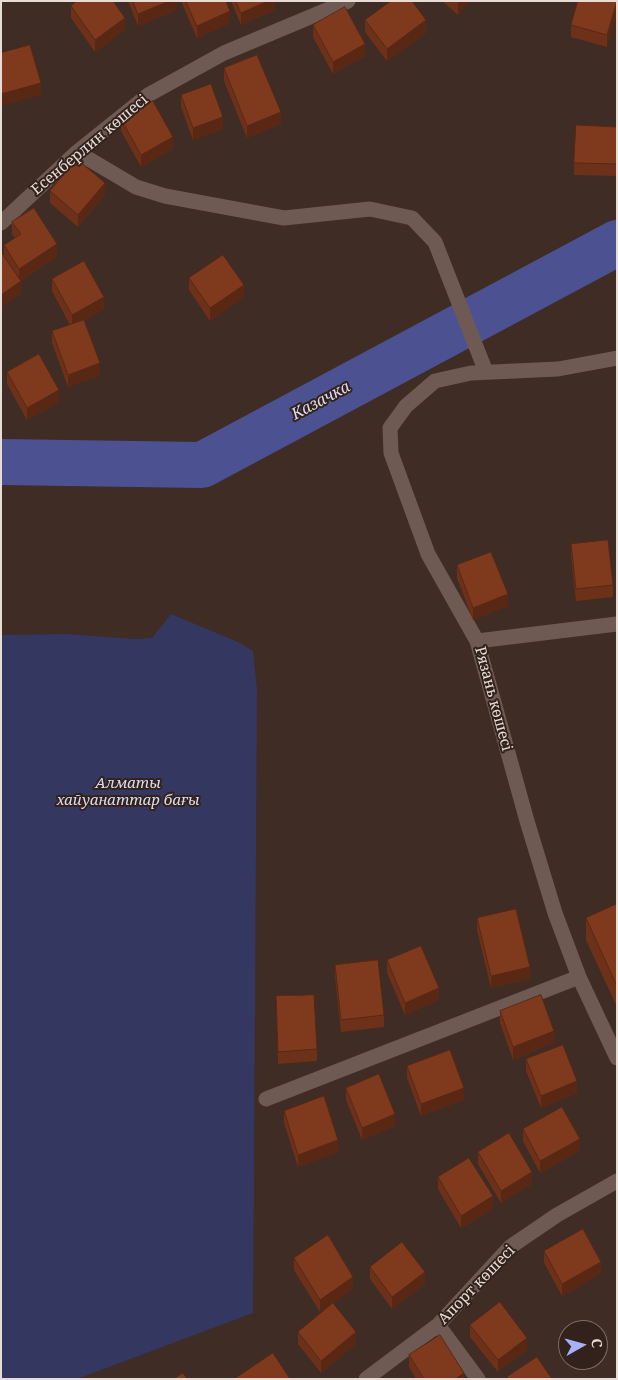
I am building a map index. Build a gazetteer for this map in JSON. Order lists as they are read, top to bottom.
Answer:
{
  "streets": {
    "street": ["Есенберлин көшесі", "Рязань көшесі", "Апорт көшесі"]
  },
  "water": ["Казачка"],
  "parks": ["Алматы хайуанаттар бағы"],
  "north": "right"
}
